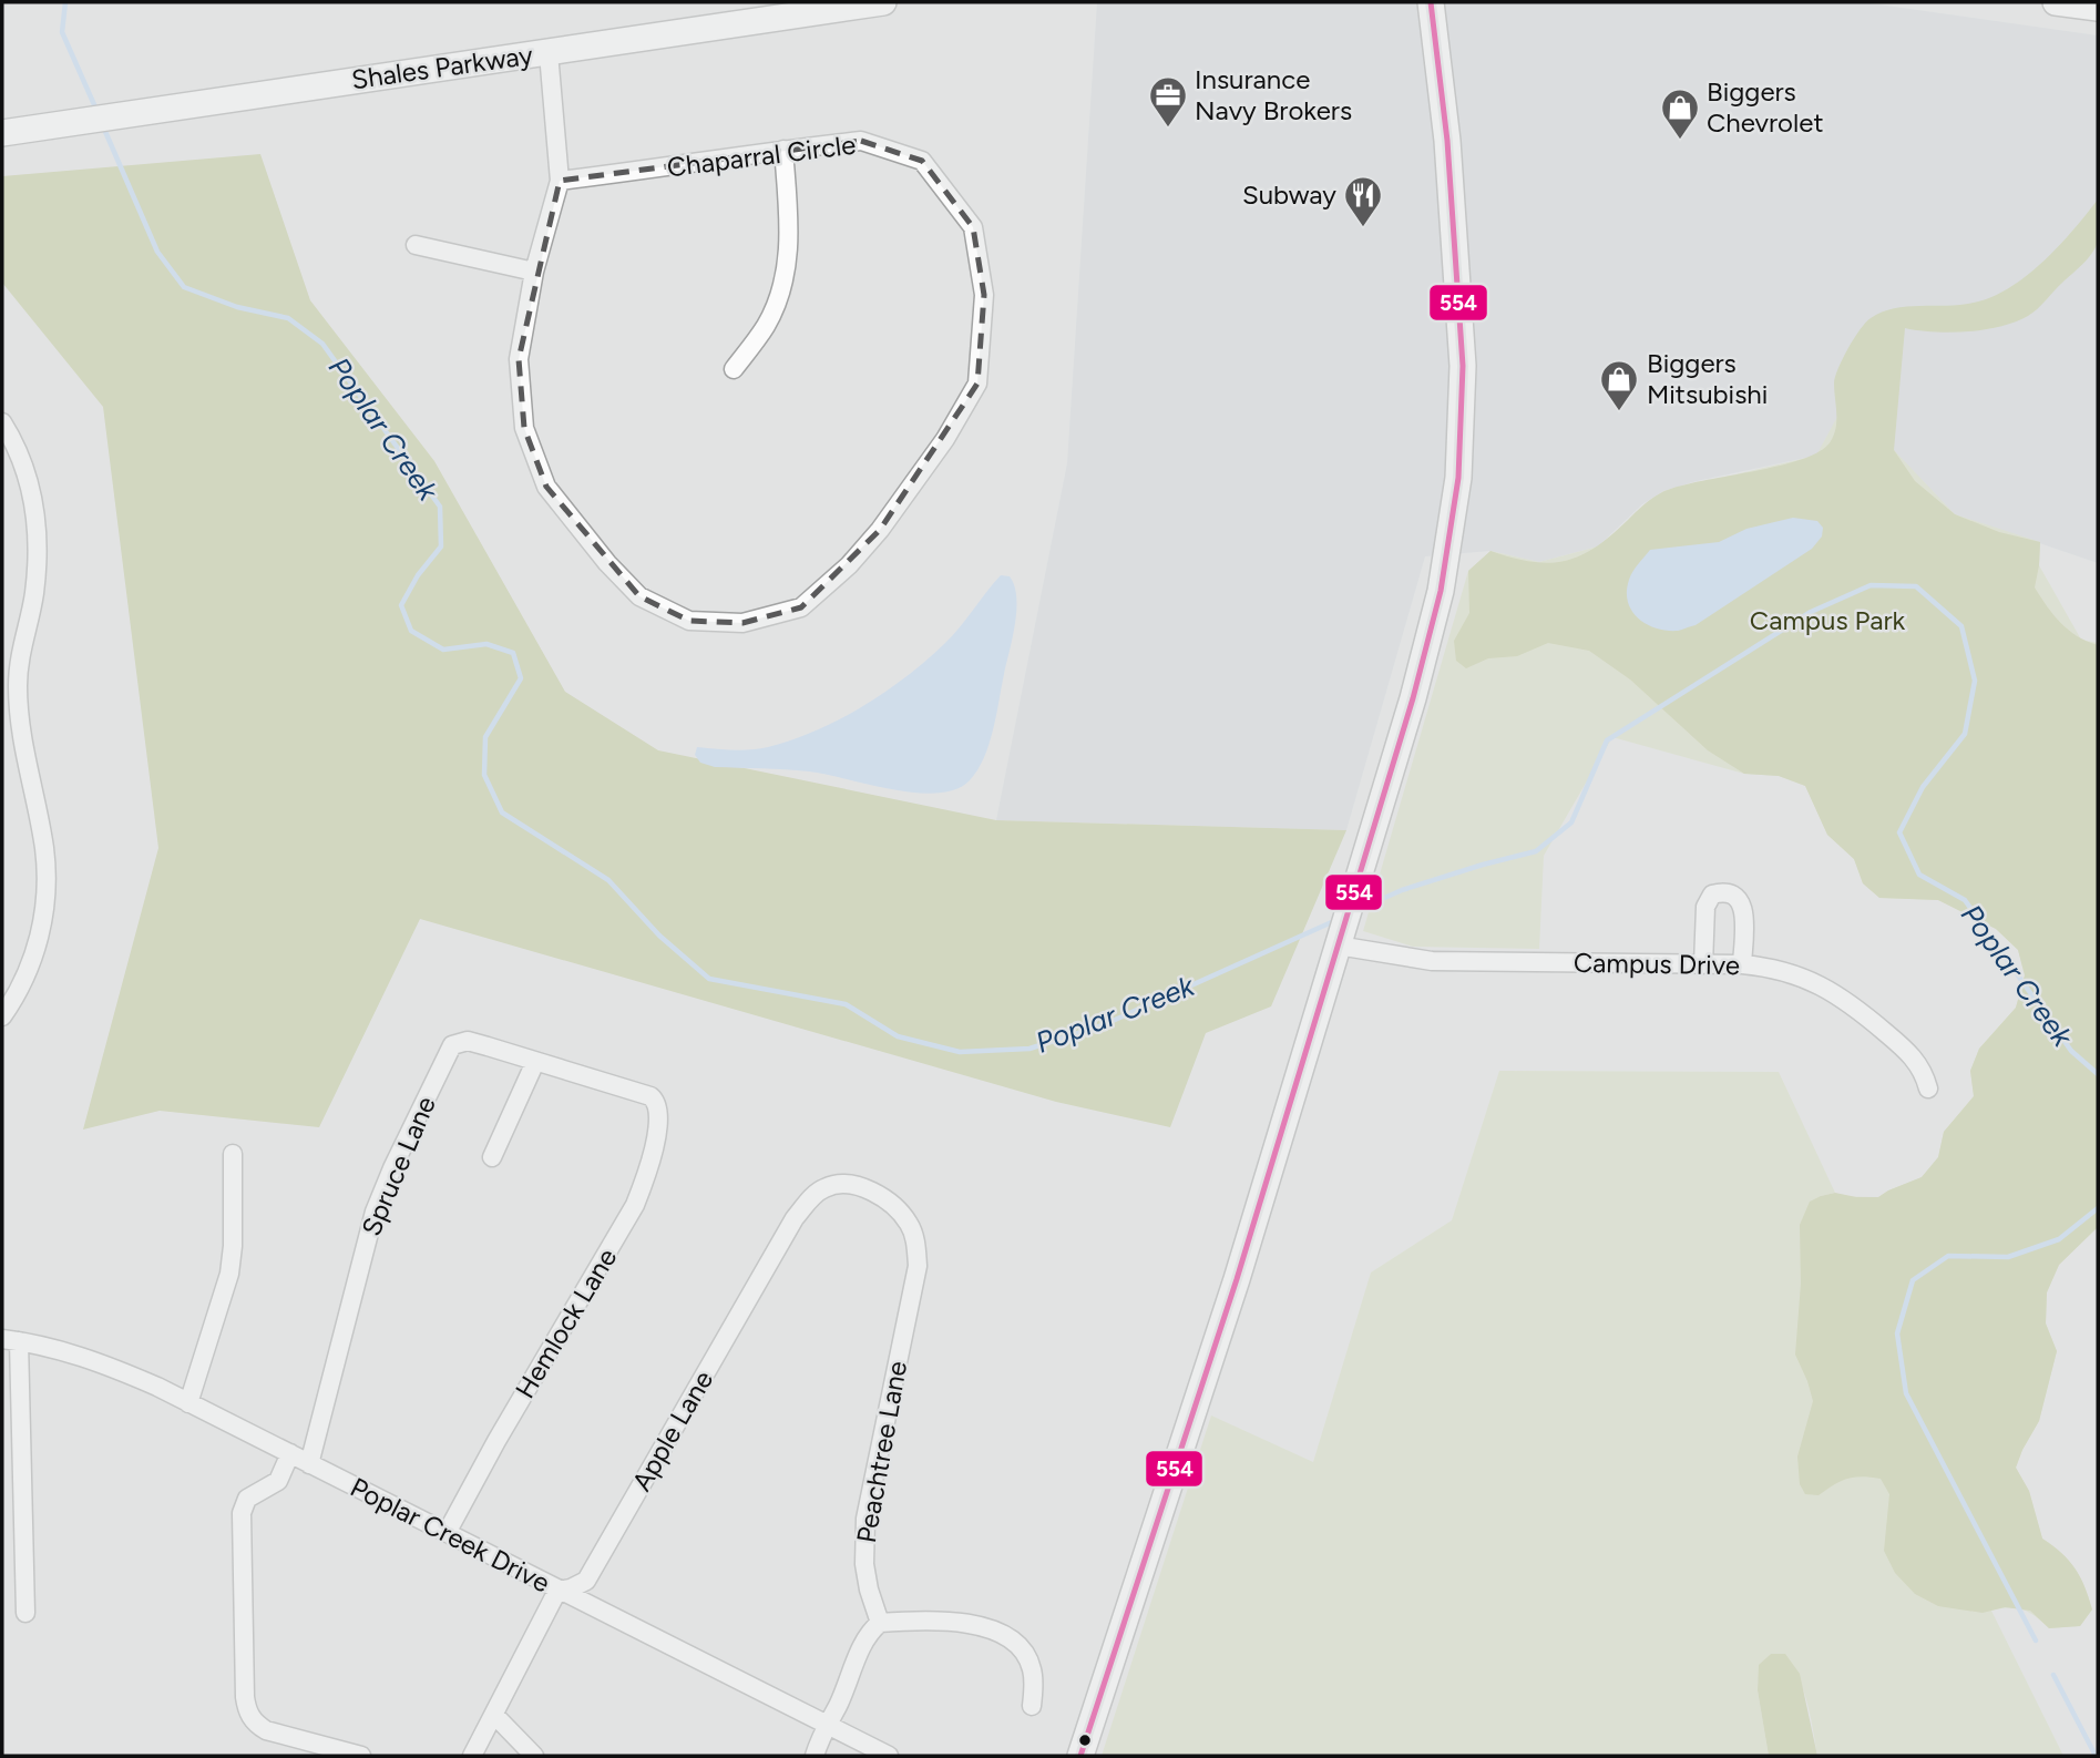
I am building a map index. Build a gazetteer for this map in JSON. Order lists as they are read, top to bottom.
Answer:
{
  "streets": {
    "main road": ["Shales Parkway"],
    "street": [
      "Chaparral Circle",
      "Campus Drive",
      "Spruce Lane",
      "Hemlock Lane",
      "Apple Lane",
      "Peachtree Lane",
      "Poplar Creek Drive"
    ]
  },
  "crossings": [
    ["Shales Parkway", "Chaparral Circle"],
    ["Spruce Lane", "Hemlock Lane"],
    ["Spruce Lane", "Poplar Creek Drive"],
    ["Hemlock Lane", "Poplar Creek Drive"],
    ["Apple Lane", "Peachtree Lane"],
    ["Apple Lane", "Poplar Creek Drive"]
  ],
  "water": ["Poplar Creek"],
  "parks": ["Campus Park"],
  "places": {
    "office": ["Insurance Navy Brokers"],
    "shop": ["Biggers Chevrolet", "Biggers Mitsubishi"],
    "restaurant": ["Subway"]
  },
  "lines": ["transit line 554"]
}
